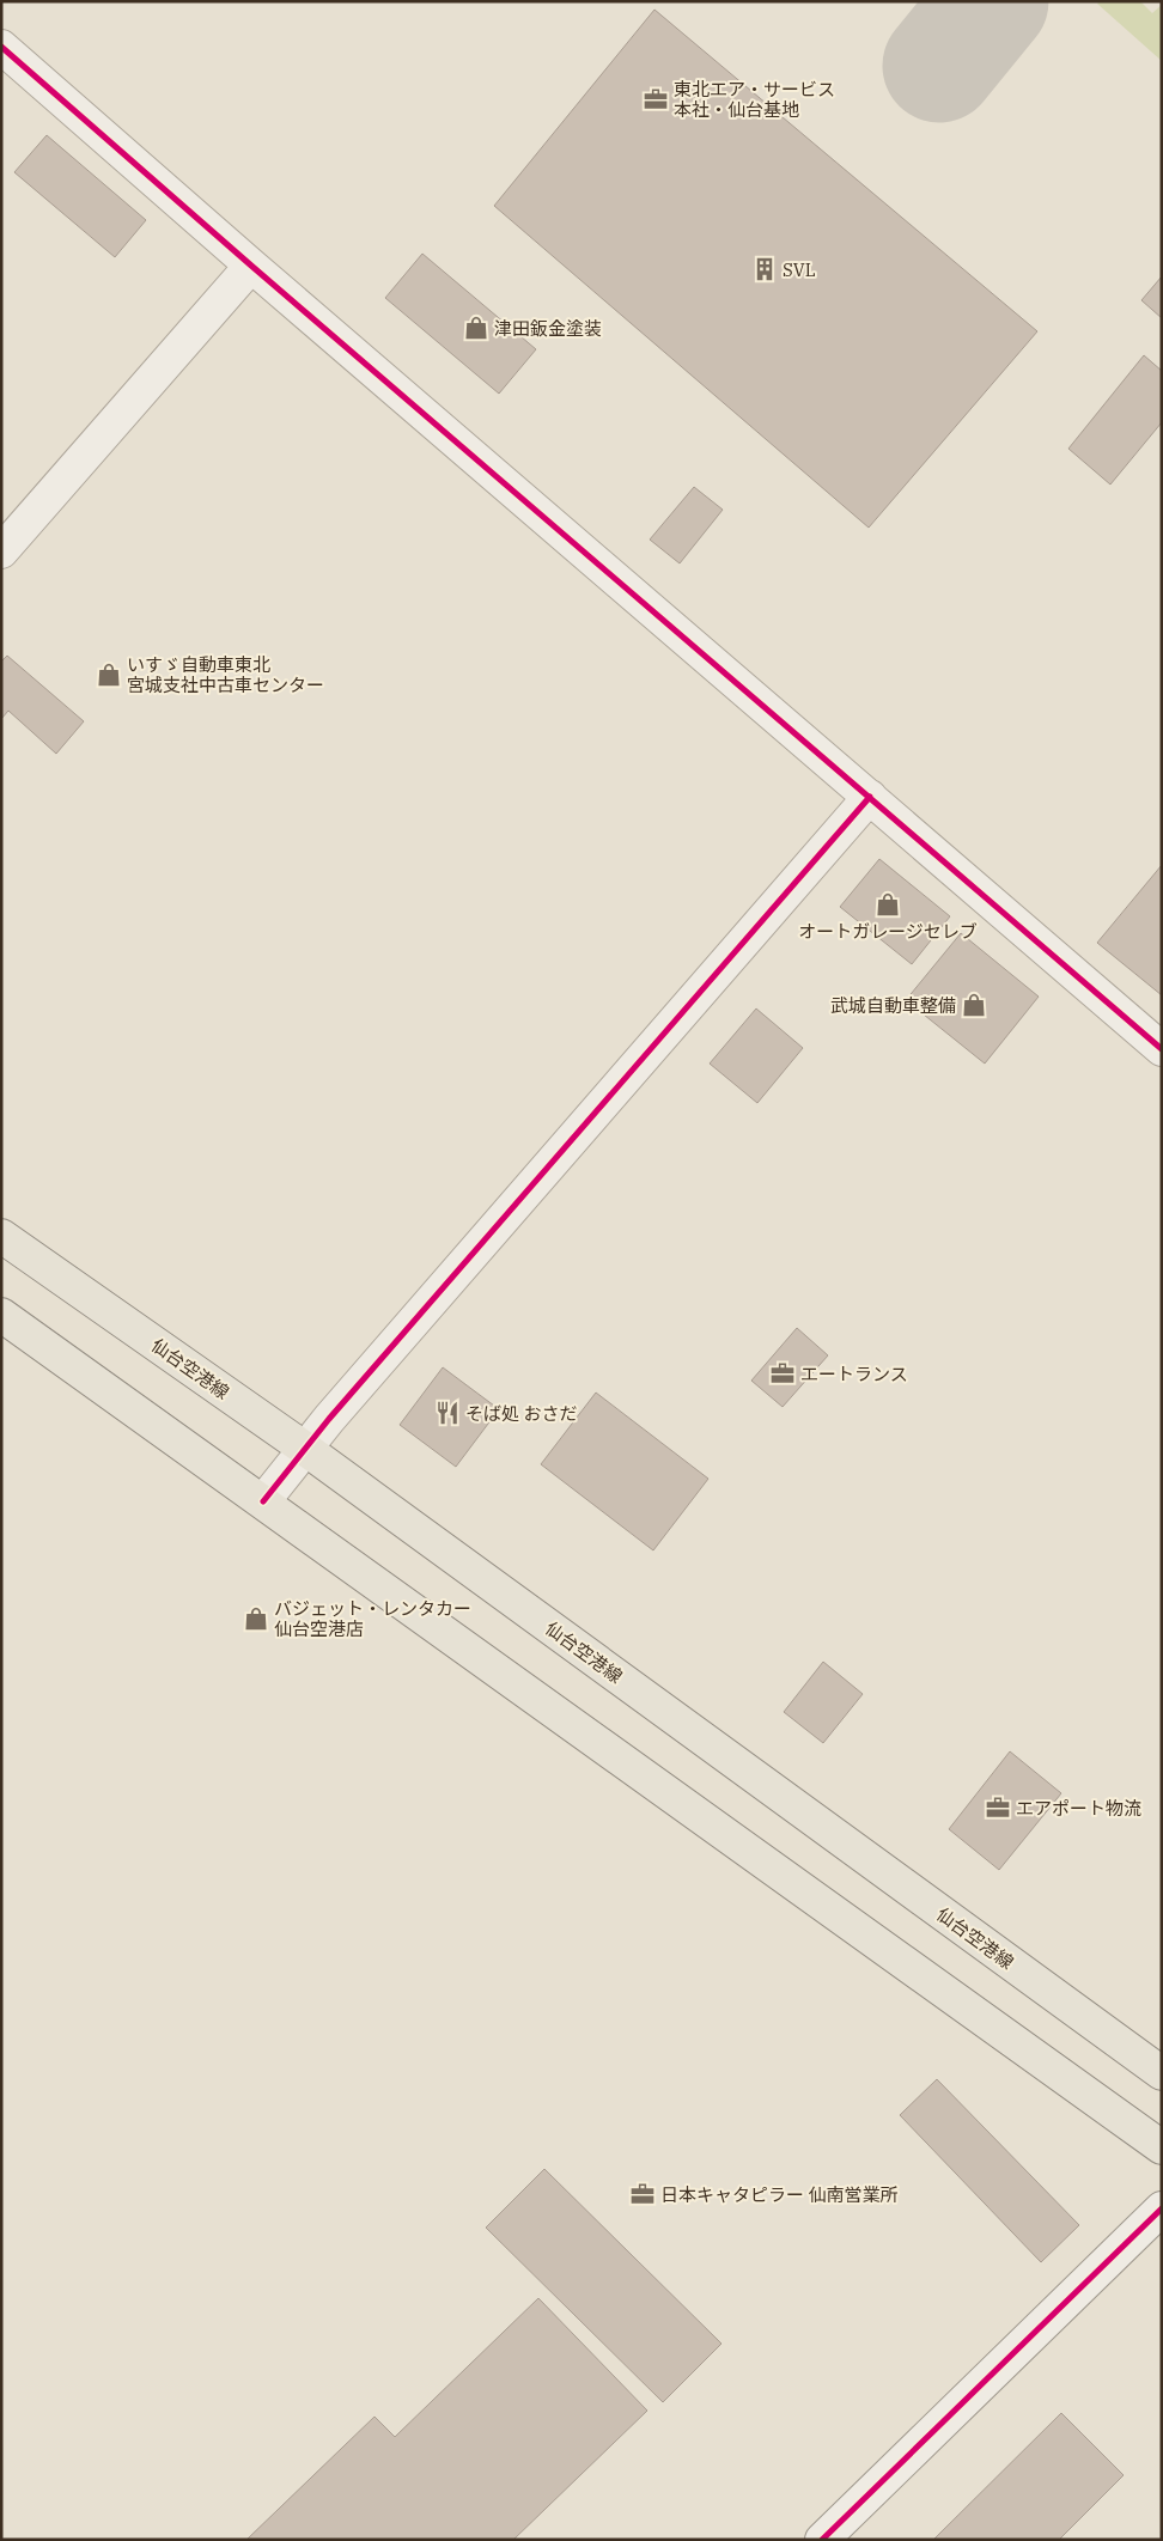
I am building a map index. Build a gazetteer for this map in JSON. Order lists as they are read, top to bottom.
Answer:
{
  "streets": {
    "main road": ["仙台空港線"]
  },
  "places": {
    "office": [
      "東北エア・サービス 本社・仙台基地",
      "エートランス",
      "エアポート物流",
      "日本キャタピラー 仙南営業所"
    ],
    "building": ["SVL"],
    "shop": [
      "津田鈑金塗装",
      "いすゞ自動車東北 宮城支社中古車センター",
      "オートガレージセレブ",
      "武城自動車整備",
      "バジェット・レンタカー 仙台空港店"
    ],
    "restaurant": ["そば処 おさだ"]
  }
}
